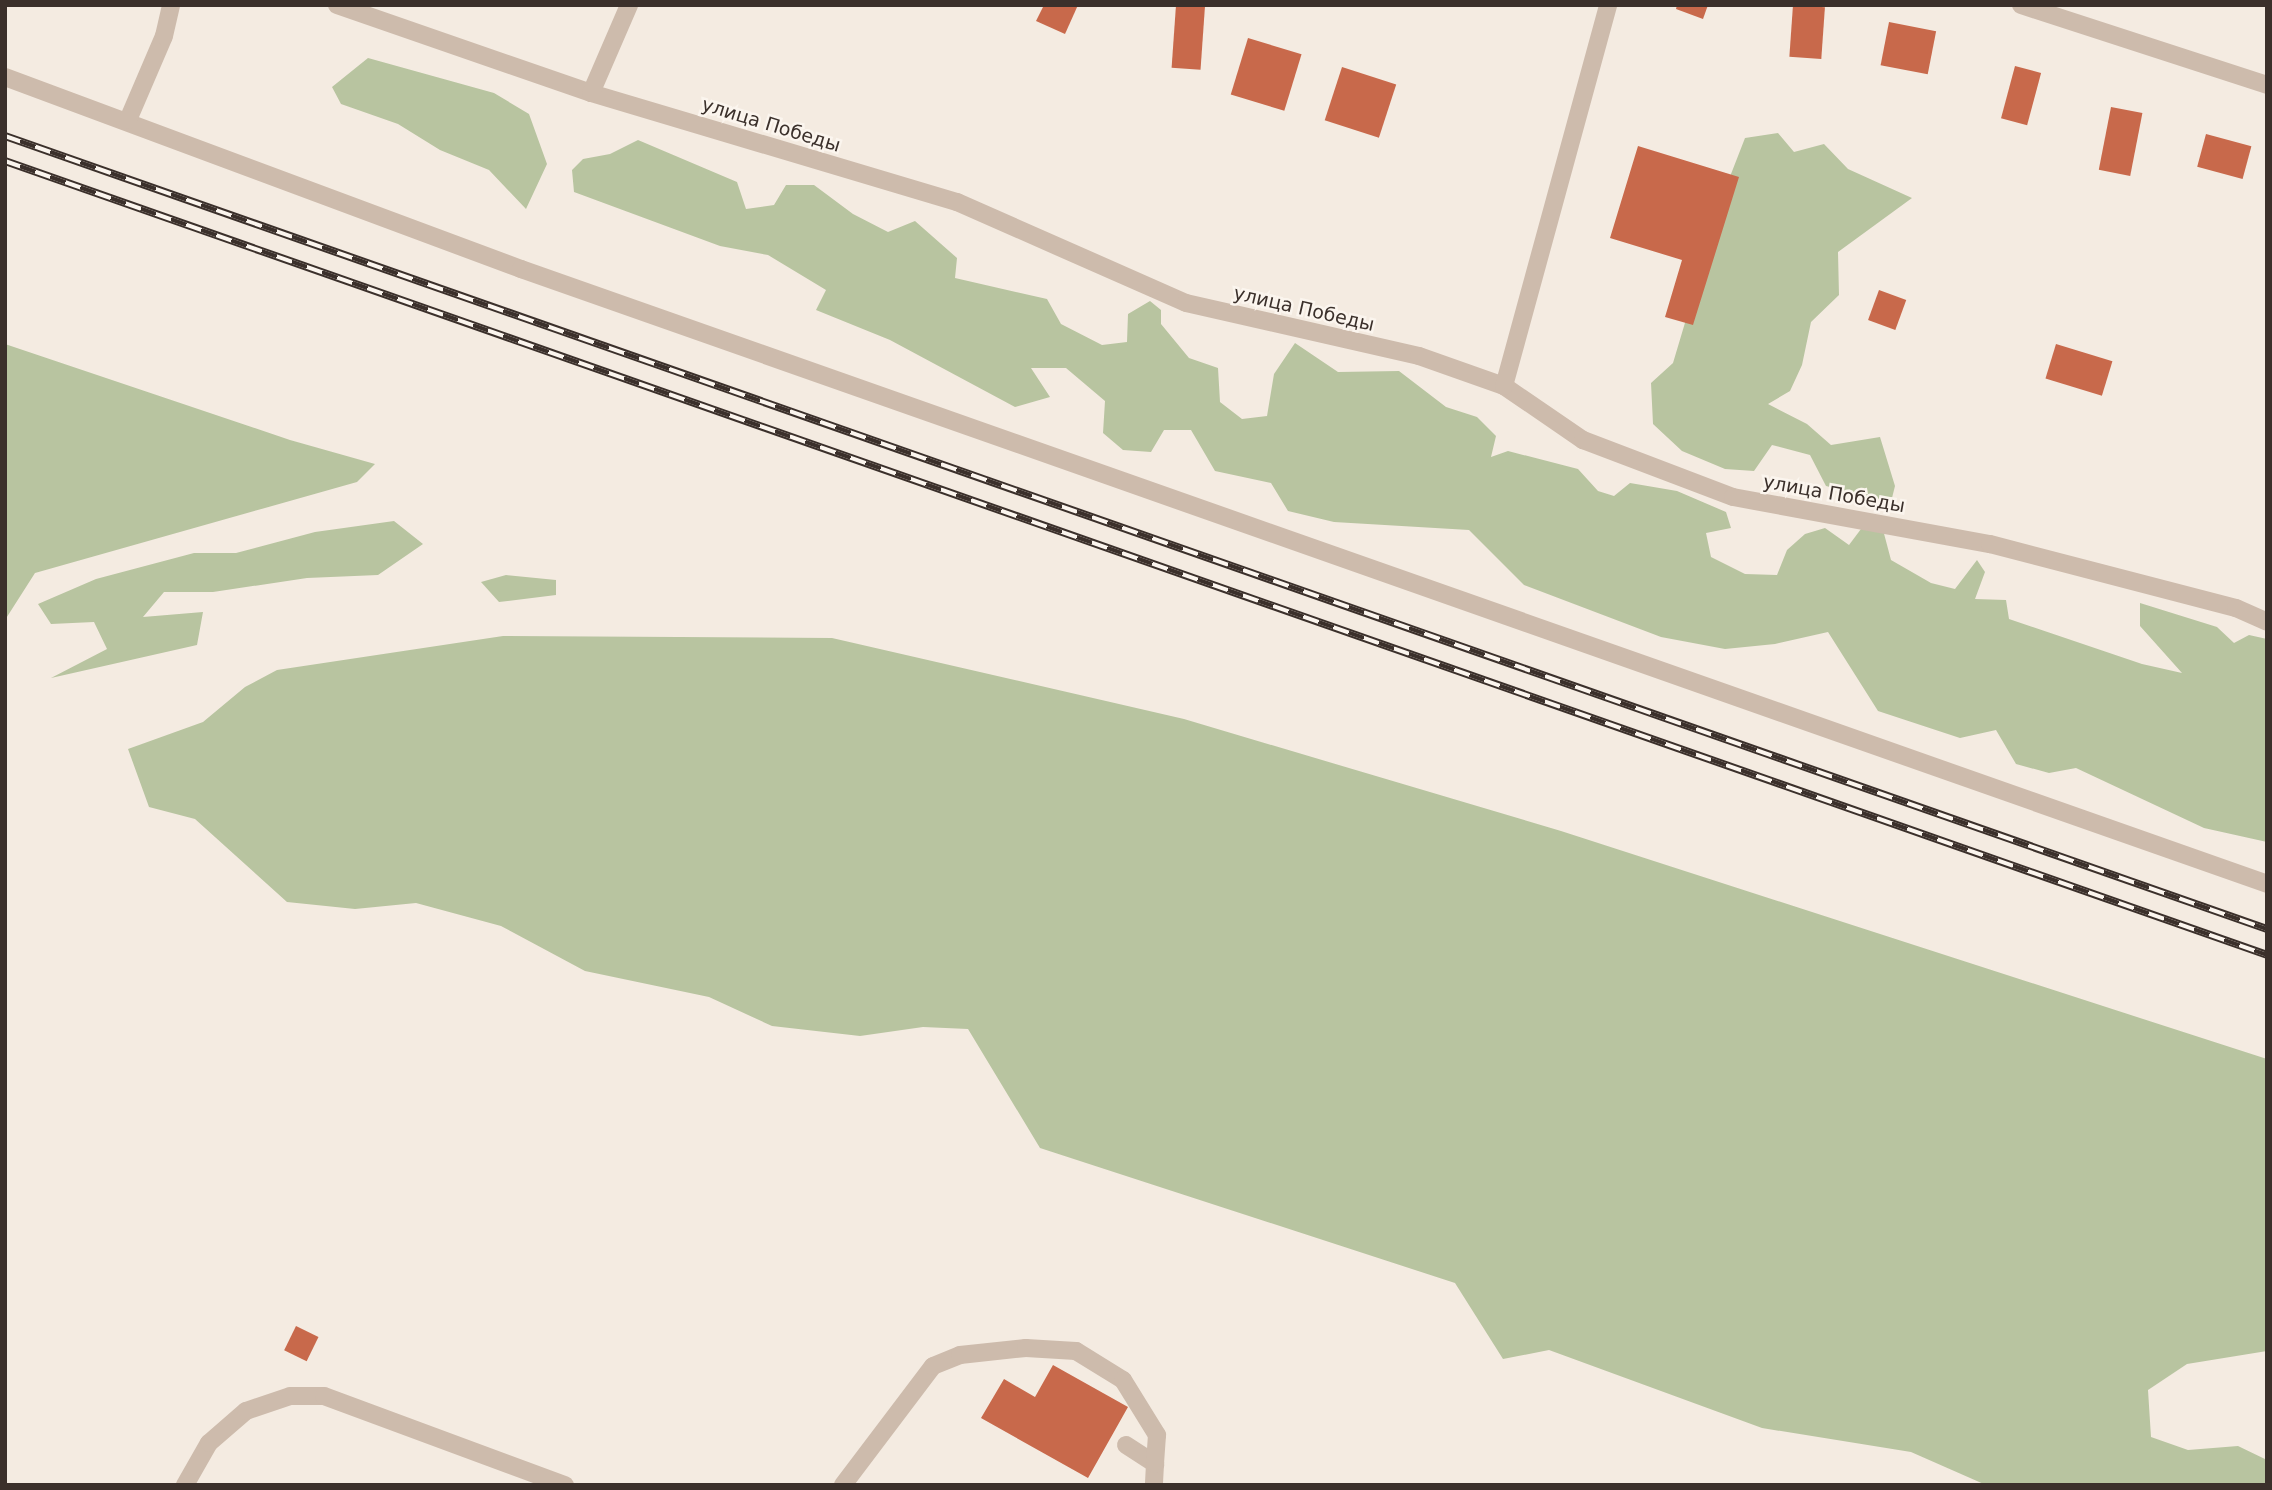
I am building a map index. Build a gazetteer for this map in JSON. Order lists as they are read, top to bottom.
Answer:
{
  "streets": {
    "street": ["улица Победы"]
  }
}
